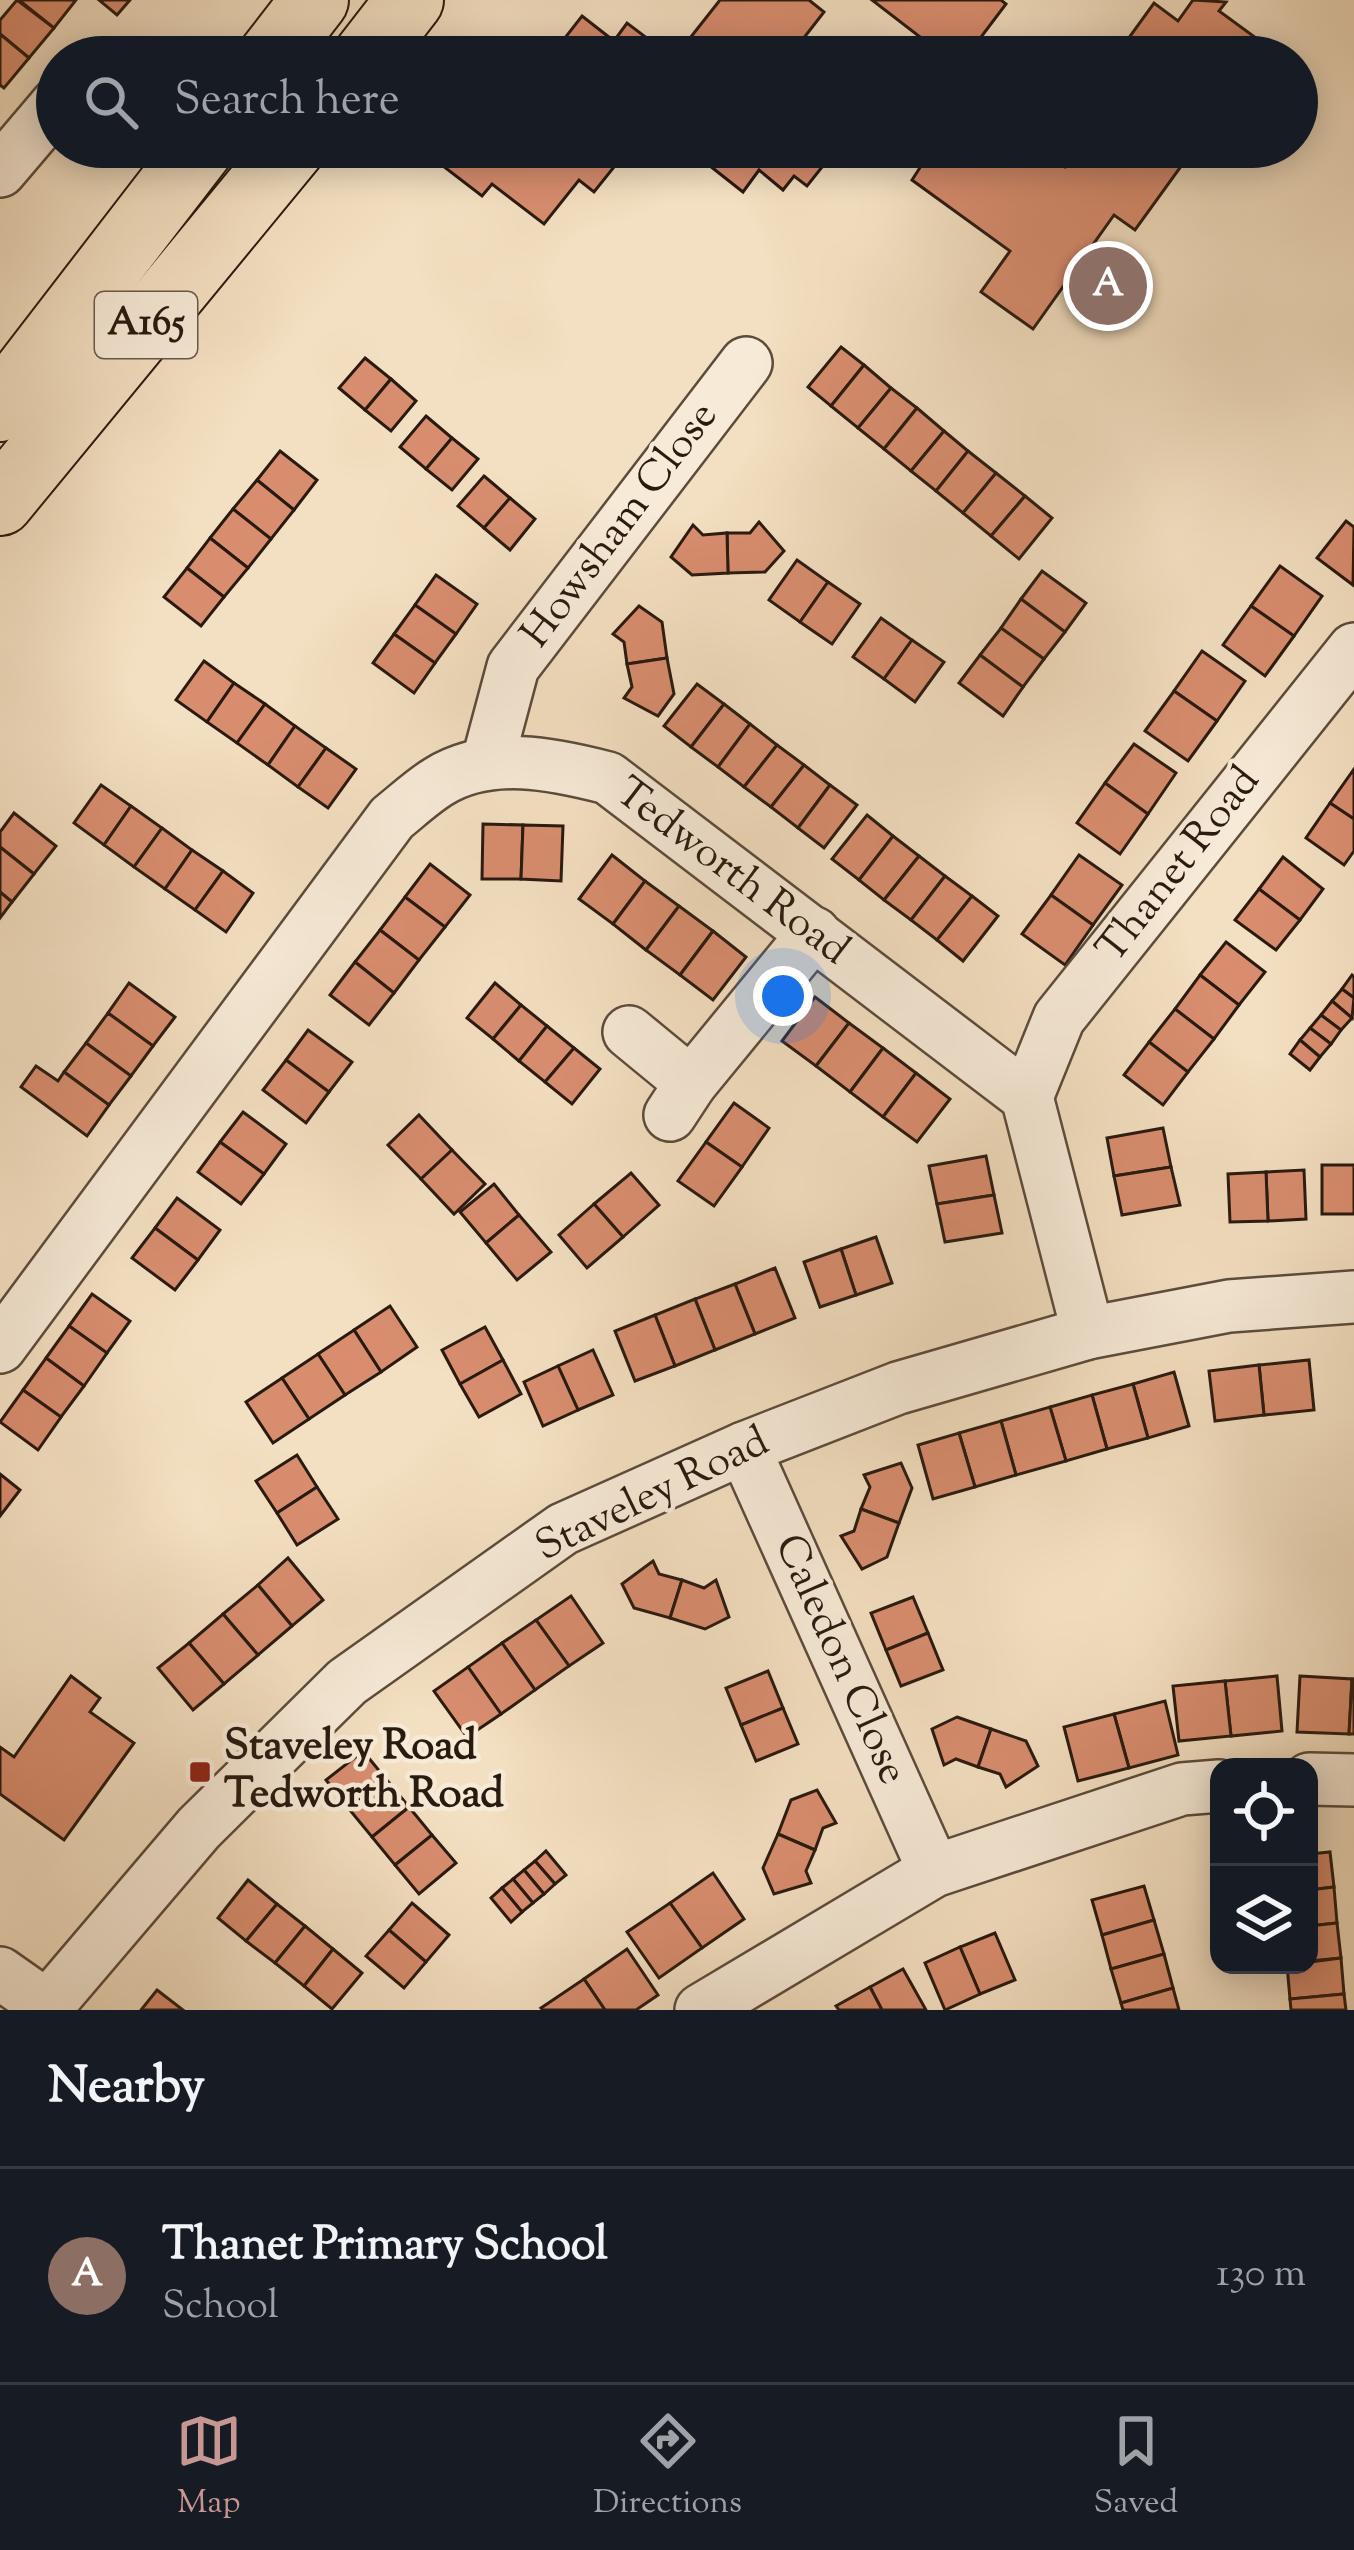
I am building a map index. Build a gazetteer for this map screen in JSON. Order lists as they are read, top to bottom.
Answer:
{
  "streets": {
    "highway": ["A165"],
    "street": [
      "Howsham Close",
      "Thanet Road",
      "Tedworth Road",
      "Staveley Road",
      "Caledon Close"
    ]
  },
  "crossings": [
    ["Howsham Close", "Tedworth Road"],
    ["Thanet Road", "Tedworth Road"],
    ["Staveley Road", "Caledon Close"]
  ],
  "places": {
    "transit": ["Staveley Road Tedworth Road"]
  },
  "page": {
    "search": "Search here",
    "pins": "A",
    "heading": "Nearby",
    "list": [
      {
        "mark": "A",
        "name": "Thanet Primary School",
        "note": "School",
        "value": "130 m"
      }
    ],
    "nav": ["Map", "Directions", "Saved"]
  }
}
